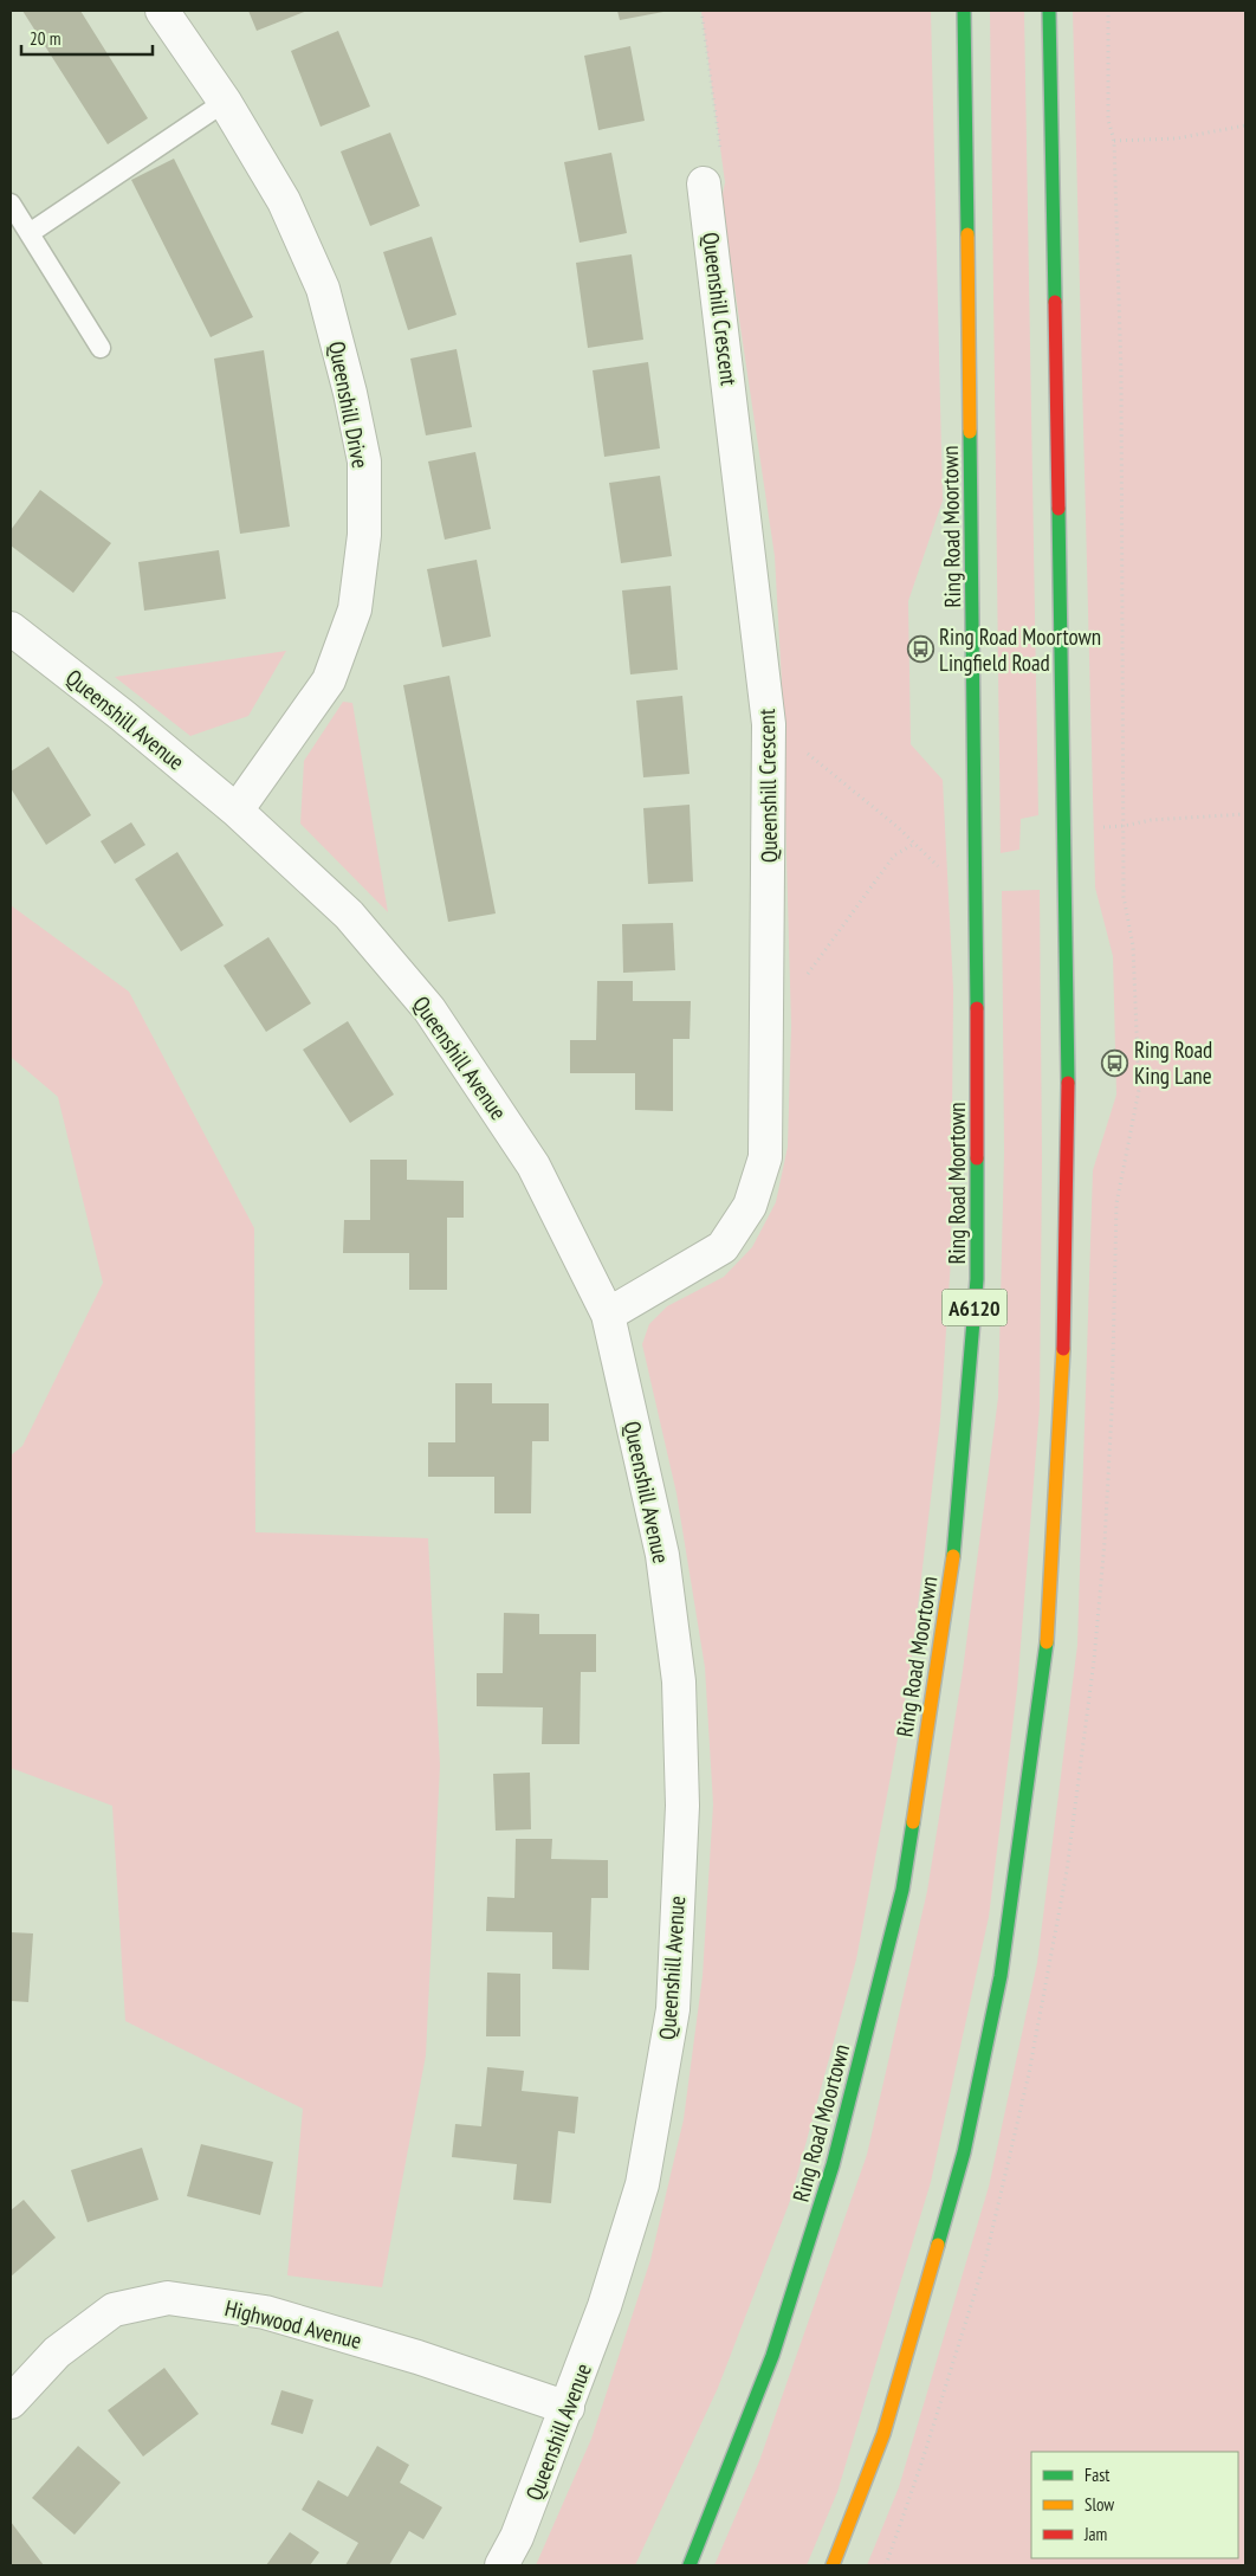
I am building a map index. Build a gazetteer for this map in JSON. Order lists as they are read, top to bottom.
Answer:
{
  "streets": {
    "highway": ["Ring Road Moortown", "A6120"],
    "street": [
      "Queenshill Crescent",
      "Queenshill Drive",
      "Queenshill Avenue",
      "Highwood Avenue"
    ]
  },
  "crossings": [
    ["Queenshill Crescent", "Queenshill Avenue"],
    ["Queenshill Drive", "Queenshill Avenue"],
    ["Queenshill Avenue", "Highwood Avenue"]
  ],
  "places": {
    "bus stop": ["Ring Road Moortown Lingfield Road", "Ring Road King Lane"]
  },
  "legend": ["Fast", "Slow", "Jam"],
  "scale_bar": "20 m"
}
